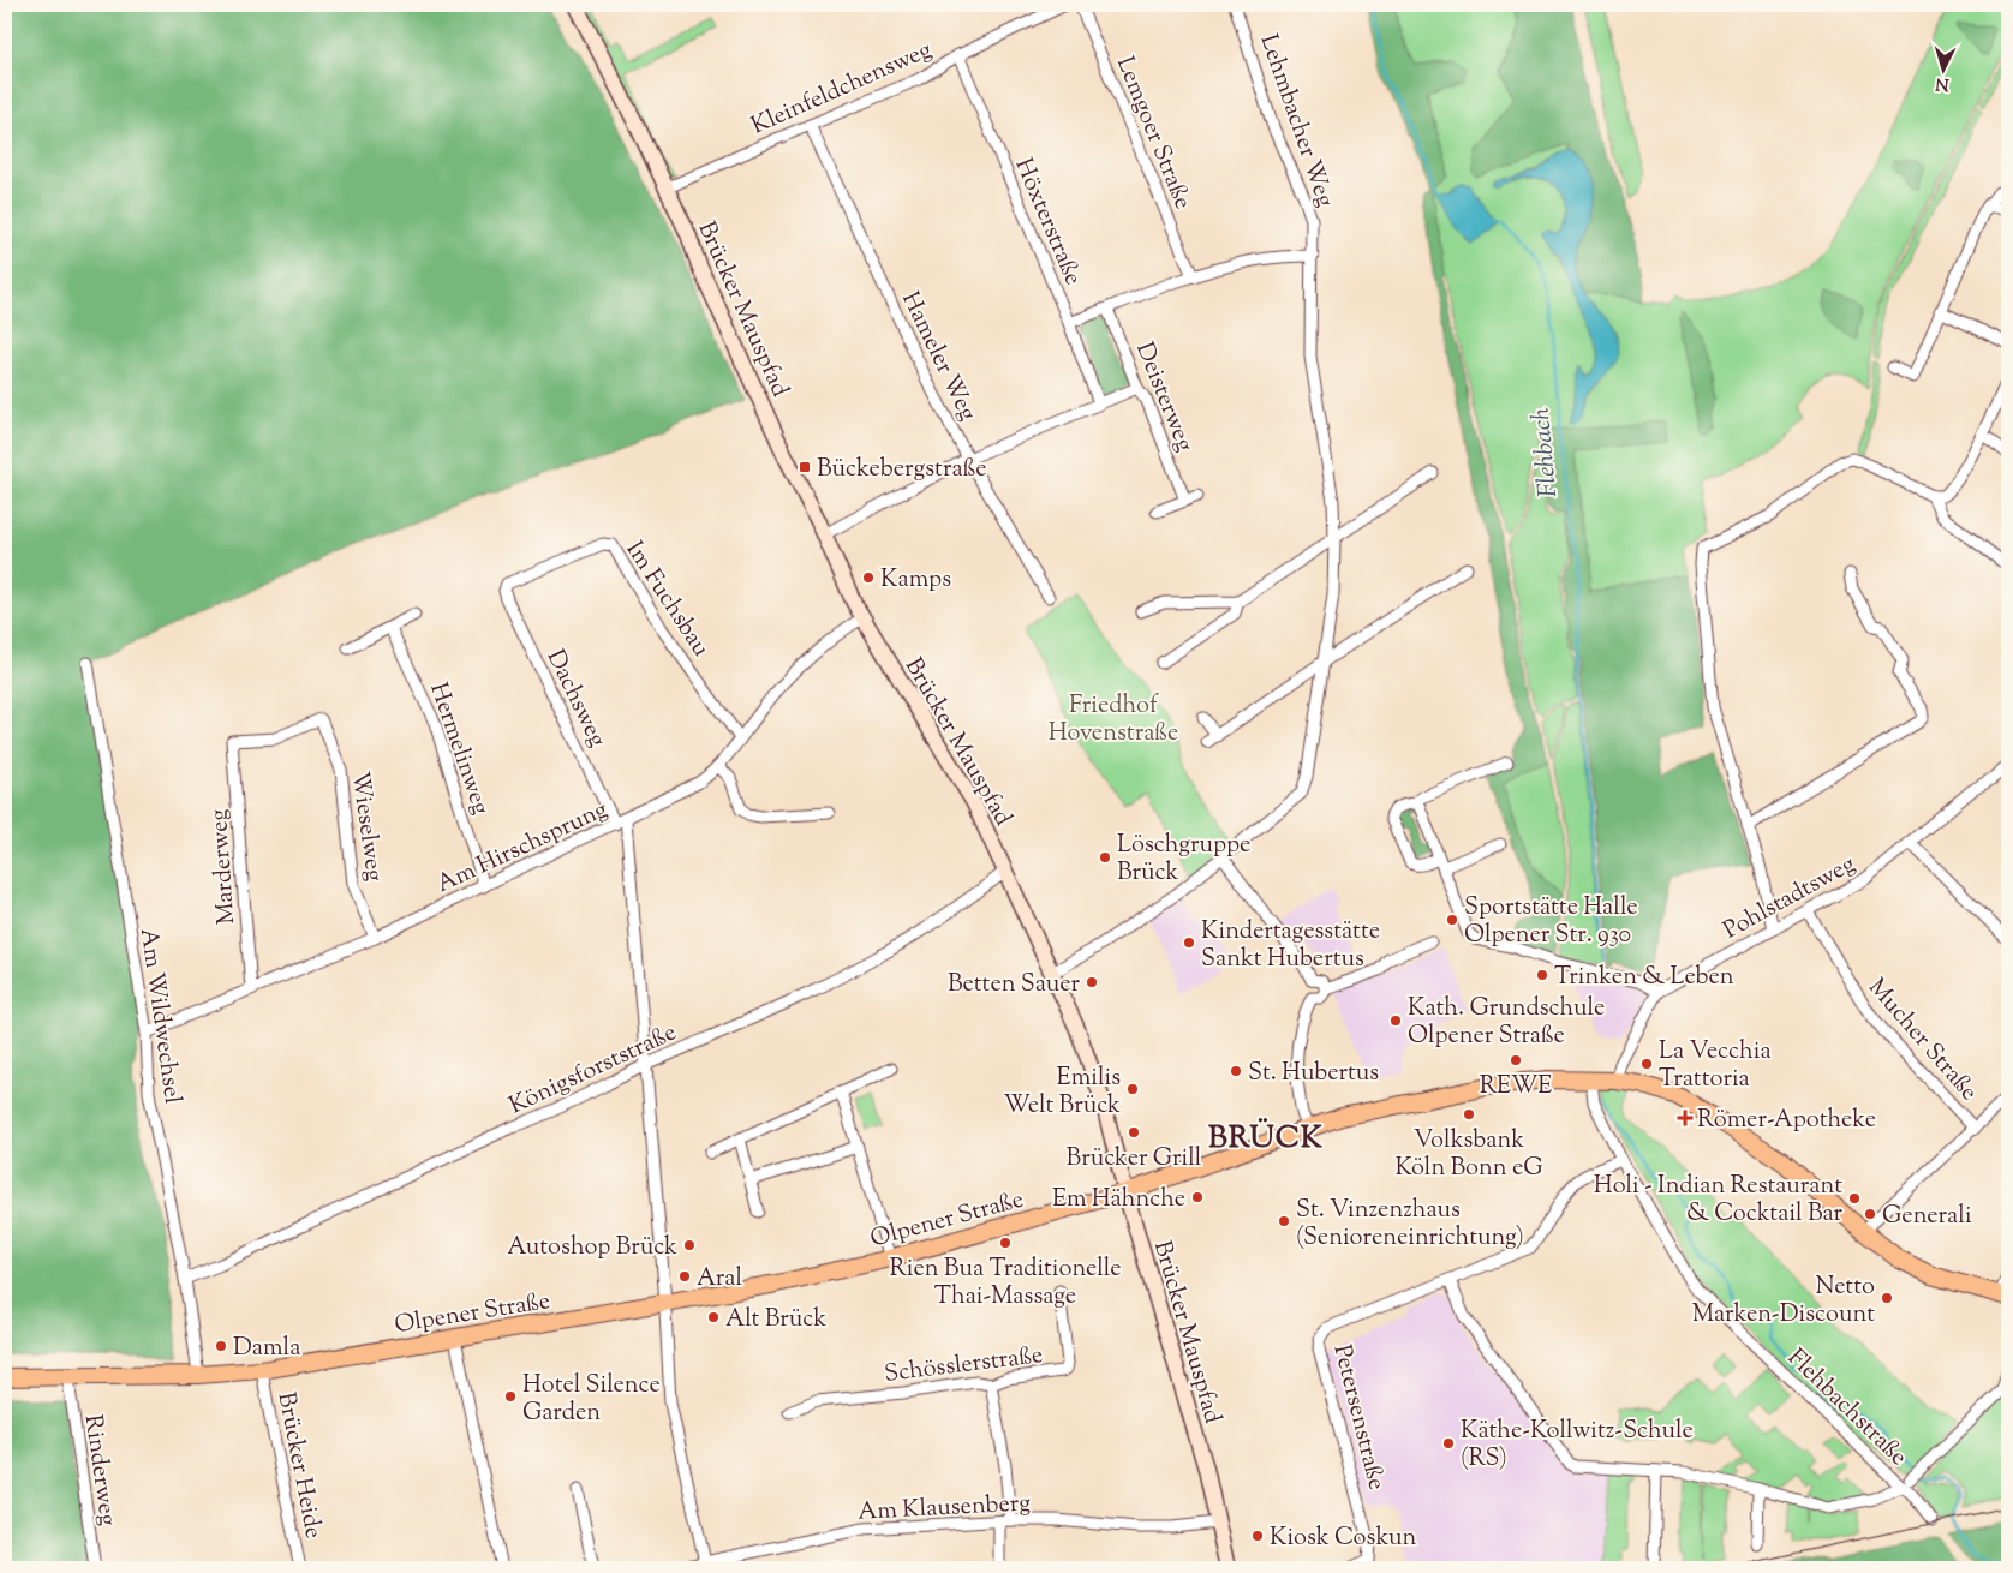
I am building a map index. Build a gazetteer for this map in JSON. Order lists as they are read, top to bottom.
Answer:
{
  "streets": {
    "main road": ["Brücker Mauspfad", "Olpener Straße"],
    "street": [
      "Kleinfeldchensweg",
      "Lehmbacher Weg",
      "Lemgoer Straße",
      "Höxterstraße",
      "Hameler Weg",
      "Deisterweg",
      "Im Fuchsbau",
      "Dachsweg",
      "Hermelinweg",
      "Wieselweg",
      "Am Hirschsprung",
      "Marderweg",
      "Pohlstadtsweg",
      "Am Wildwechsel",
      "Mucher Straße",
      "Königsforststraße",
      "Schösslerstraße",
      "Flehbachstraße",
      "Petersenstraße",
      "Brücker Heide",
      "Rinderweg",
      "Am Klausenberg"
    ]
  },
  "crossings": [
    ["Kleinfeldchensweg", "Höxterstraße"],
    ["Kleinfeldchensweg", "Brücker Mauspfad"],
    ["Kleinfeldchensweg", "Hameler Weg"],
    ["Lehmbacher Weg", "Brücker Mauspfad"],
    ["Brücker Mauspfad", "Am Hirschsprung"],
    ["Brücker Mauspfad", "Königsforststraße"],
    ["Brücker Mauspfad", "Olpener Straße"],
    ["Brücker Mauspfad", "Am Klausenberg"],
    ["Im Fuchsbau", "Dachsweg"],
    ["Im Fuchsbau", "Am Hirschsprung"],
    ["Dachsweg", "Am Hirschsprung"],
    ["Hermelinweg", "Am Hirschsprung"],
    ["Wieselweg", "Am Hirschsprung"],
    ["Wieselweg", "Marderweg"],
    ["Am Hirschsprung", "Marderweg"],
    ["Am Hirschsprung", "Am Wildwechsel"],
    ["Pohlstadtsweg", "Mucher Straße"],
    ["Am Wildwechsel", "Königsforststraße"],
    ["Am Wildwechsel", "Olpener Straße"],
    ["Olpener Straße", "Flehbachstraße"],
    ["Olpener Straße", "Brücker Heide"],
    ["Olpener Straße", "Rinderweg"],
    ["Flehbachstraße", "Petersenstraße"]
  ],
  "districts": ["BRÜCK"],
  "water": ["Flehbach"],
  "parks": ["Friedhof Hovenstraße"],
  "places": {
    "transit": ["Bückebergstraße"],
    "other": [
      "Kamps",
      "Löschgruppe Brück",
      "Sportstätte Halle Olpener Str. 930",
      "Kindertagesstätte Sankt Hubertus",
      "Trinken & Leben",
      "Betten Sauer",
      "Kath. Grundschule Olpener Straße",
      "REWE",
      "La Vecchia Trattoria",
      "St. Hubertus",
      "Emilis Welt Brück",
      "Volksbank Köln Bonn eG",
      "Brücker Grill",
      "Em Hähnche",
      "Holi - Indian Restaurant & Cocktail Bar",
      "Generali",
      "St. Vinzenzhaus (Senioreneinrichtung)",
      "Rien Bua Traditionelle Thai-Massage",
      "Autoshop Brück",
      "Aral",
      "Netto Marken-Discount",
      "Alt Brück",
      "Damla",
      "Hotel Silence Garden",
      "Käthe-Kollwitz-Schule (RS)",
      "Kiosk Coskun"
    ],
    "health": ["Römer-Apotheke"]
  },
  "north": "bottom"
}
